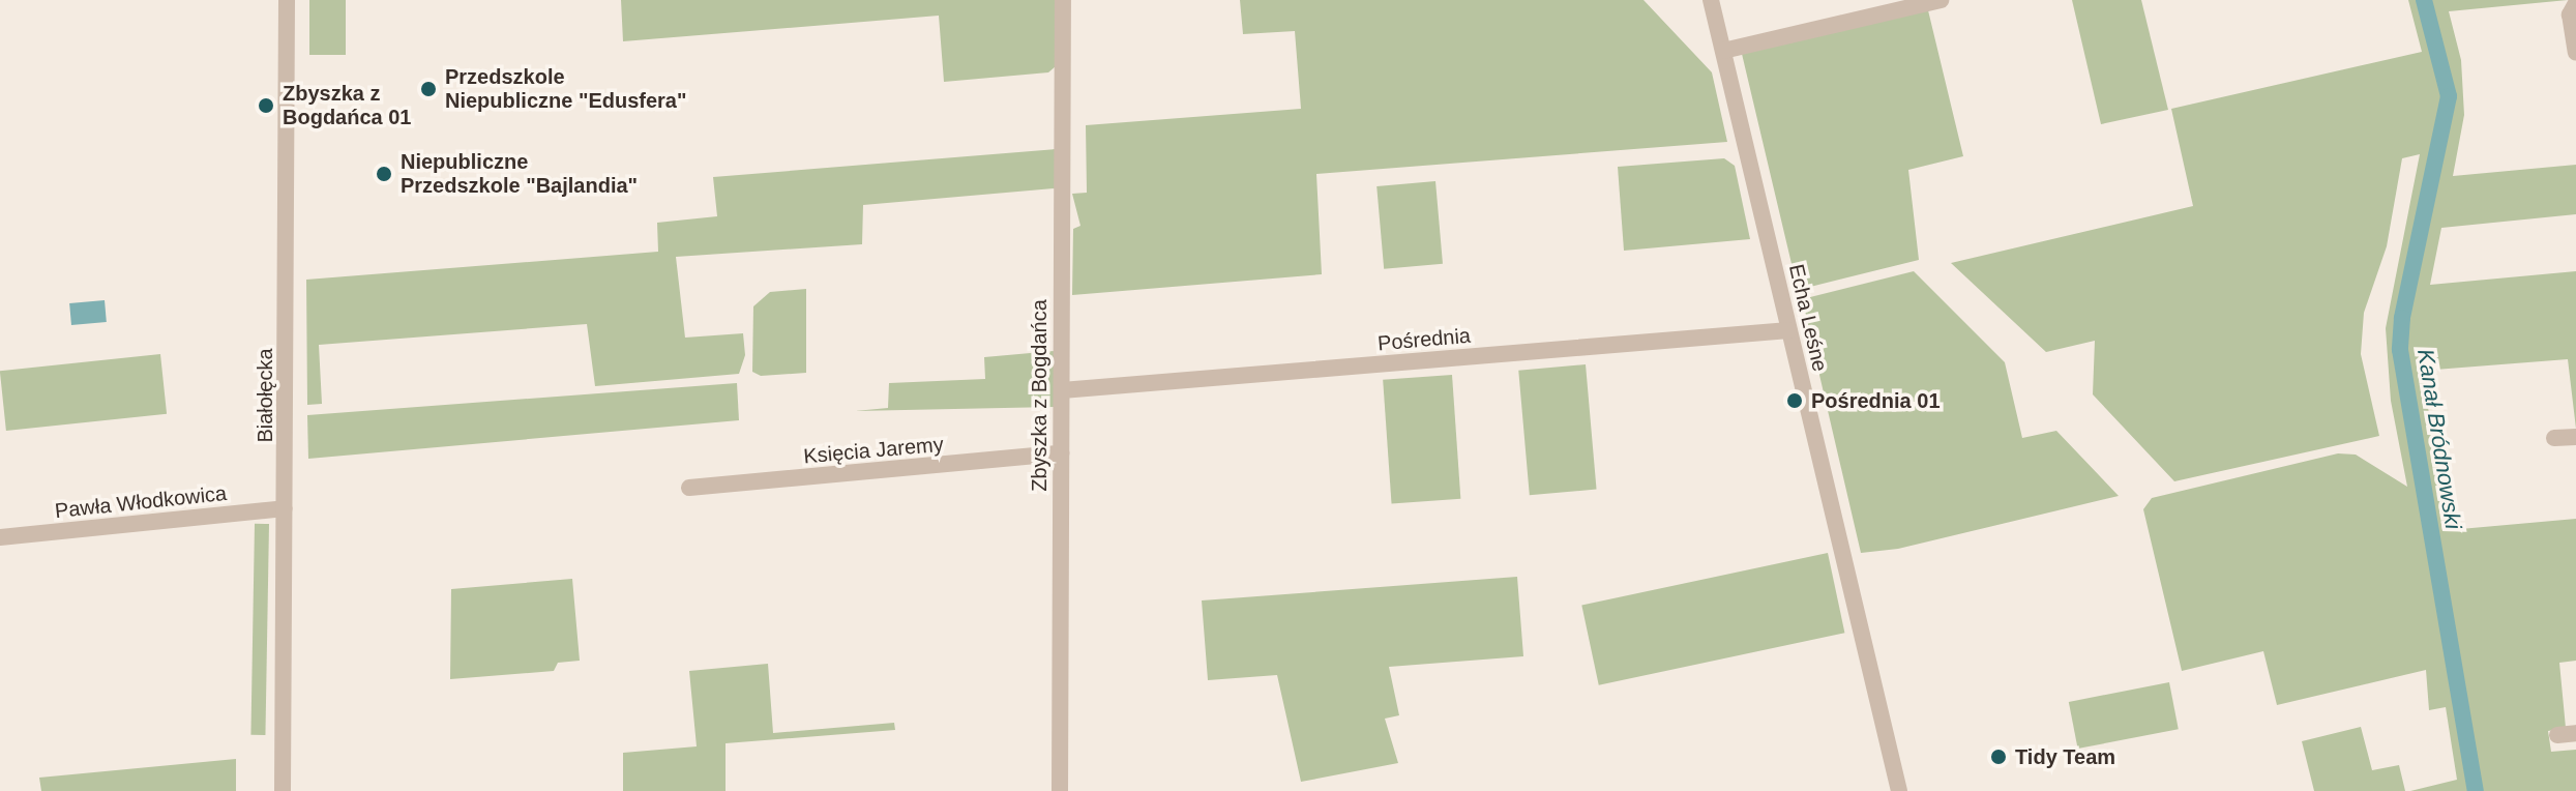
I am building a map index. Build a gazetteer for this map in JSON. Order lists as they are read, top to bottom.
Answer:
{
  "streets": {
    "street": [
      "Echa Leśne",
      "Pośrednia",
      "Białołęcka",
      "Zbyszka z Bogdańca",
      "Księcia Jaremy",
      "Pawła Włodkowica"
    ]
  },
  "crossings": [
    ["Echa Leśne", "Pośrednia"],
    ["Pośrednia", "Zbyszka z Bogdańca"],
    ["Białołęcka", "Pawła Włodkowica"],
    ["Zbyszka z Bogdańca", "Księcia Jaremy"]
  ],
  "water": ["Kanał Bródnowski"],
  "places": [
    "Przedszkole Niepubliczne \"Edusfera\"",
    "Zbyszka z Bogdańca 01",
    "Niepubliczne Przedszkole \"Bajlandia\"",
    "Pośrednia 01",
    "Tidy Team"
  ]
}
